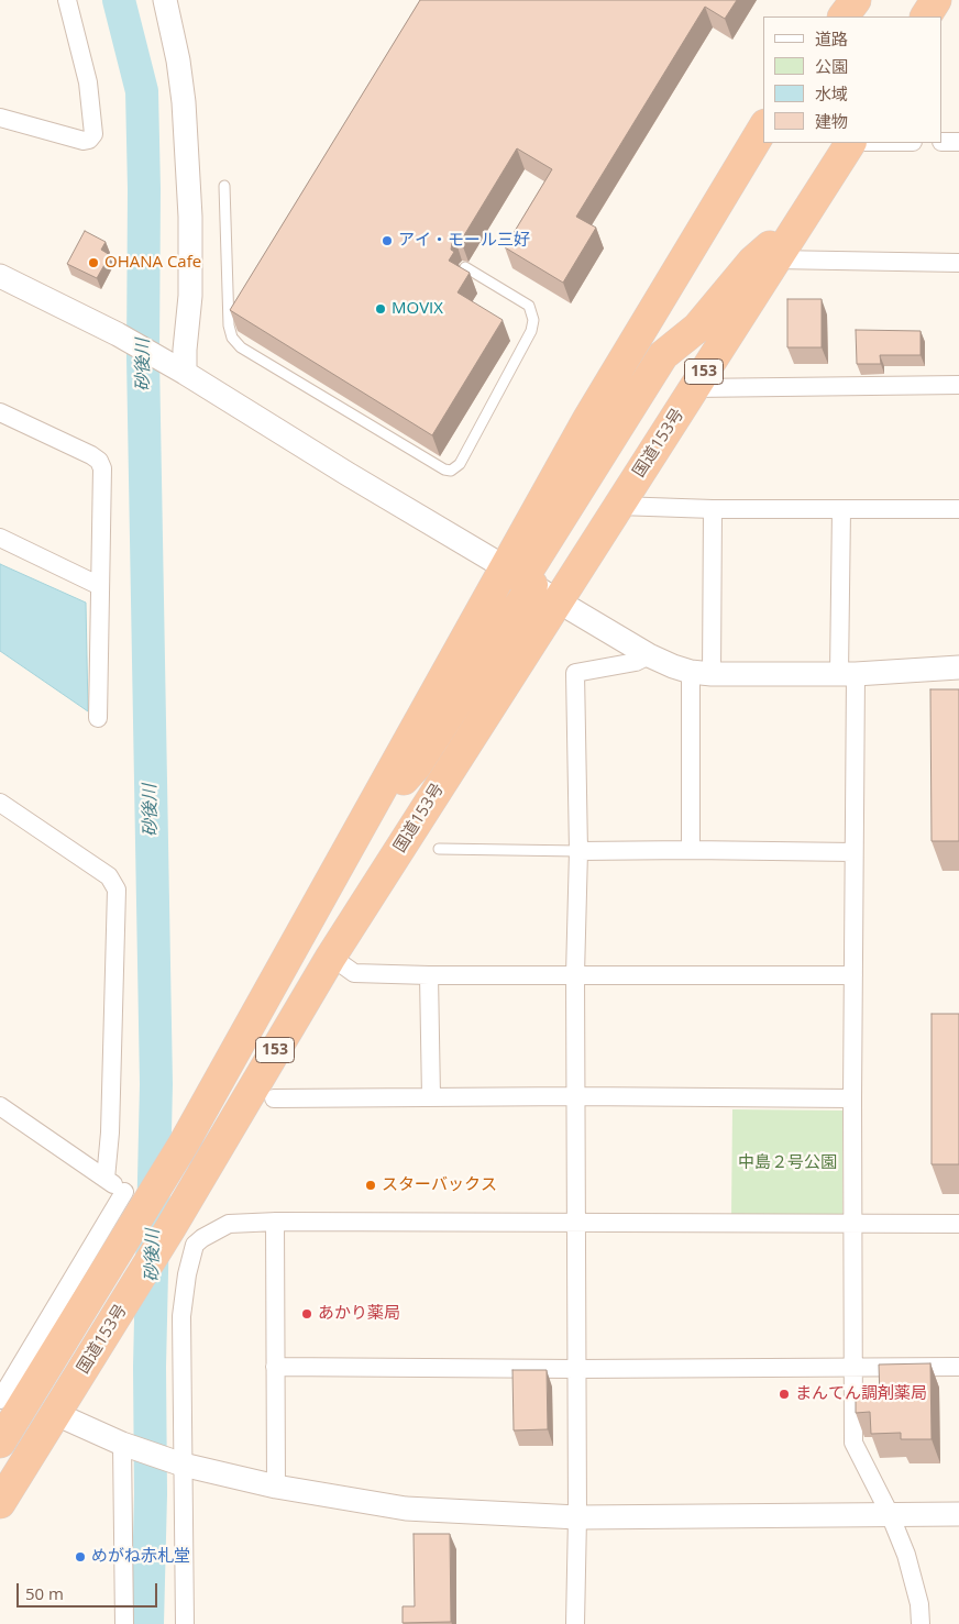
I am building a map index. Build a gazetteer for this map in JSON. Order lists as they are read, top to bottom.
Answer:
{
  "streets": {
    "highway": ["153", "国道153号"]
  },
  "crossings": [
    ["153", "国道153号"]
  ],
  "water": ["砂後川"],
  "parks": ["中島２号公園"],
  "places": [
    "アイ・モール三好",
    "OHANA Cafe",
    "MOVIX",
    "スターバックス",
    "あかり薬局",
    "まんてん調剤薬局",
    "めがね赤札堂"
  ],
  "legend": [
    "道路",
    "公園",
    "水域",
    "建物"
  ],
  "scale_bar": "50 m"
}
